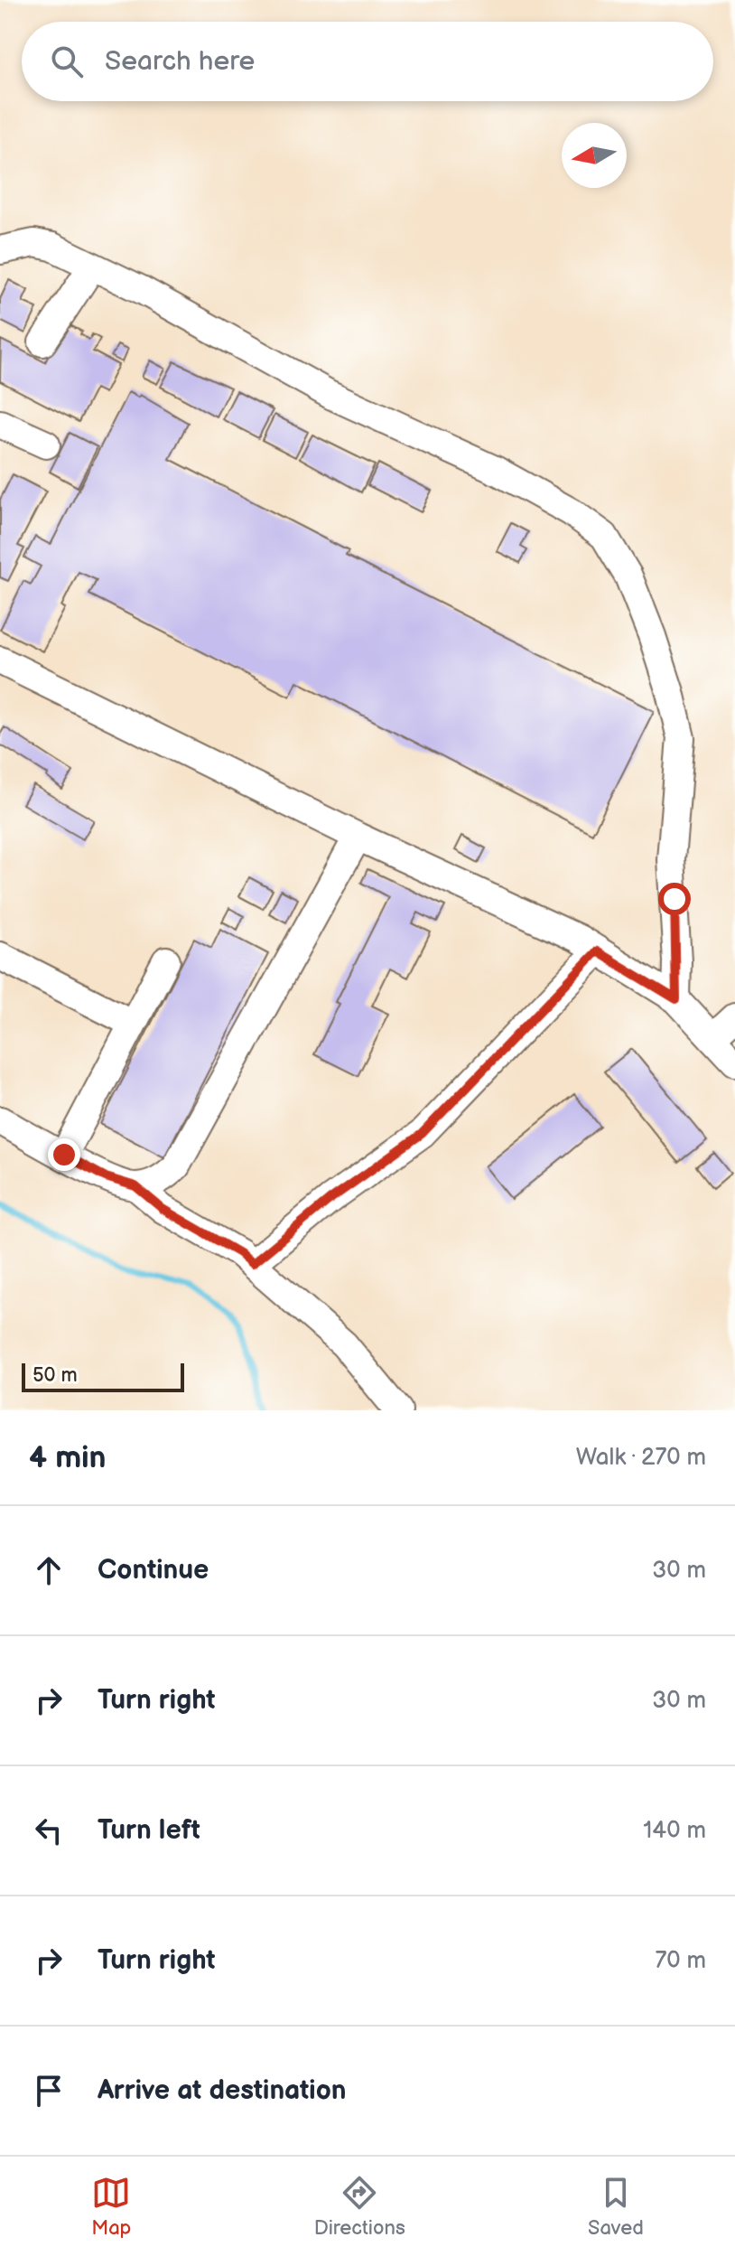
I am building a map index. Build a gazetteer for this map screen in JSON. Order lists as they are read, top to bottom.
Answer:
{
  "scale_bar": "50 m",
  "north": "left",
  "page": {
    "search": "Search here",
    "scale": "50 m",
    "heading": ["4 min", "Walk · 270 m"],
    "list": [
      ["Continue", "30 m"],
      ["Turn right", "30 m"],
      ["Turn left", "140 m"],
      ["Turn right", "70 m"],
      "Arrive at destination"
    ],
    "nav": ["Map", "Directions", "Saved"]
  }
}
